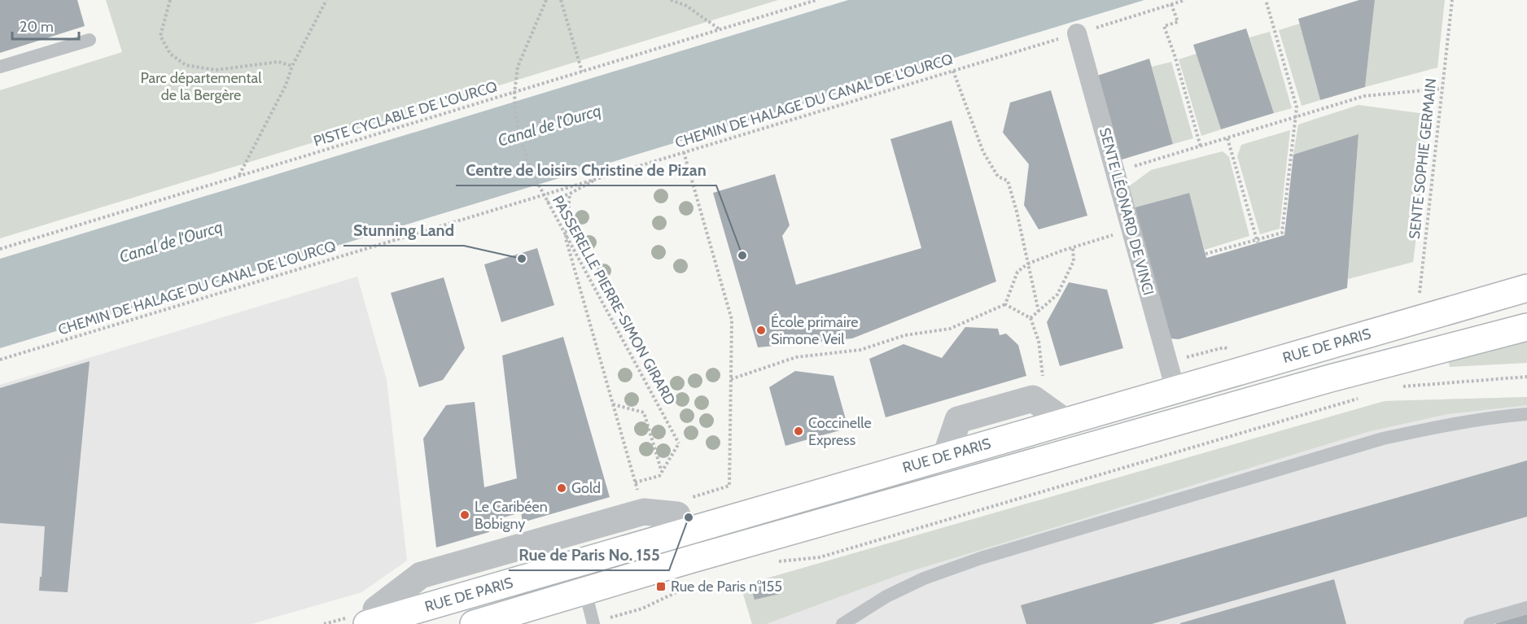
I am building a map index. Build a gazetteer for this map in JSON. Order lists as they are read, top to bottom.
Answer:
{
  "streets": {
    "main road": ["RUE DE PARIS"],
    "street": ["SENTE LÉONARD DE VINCI"],
    "path": [
      "CHEMIN DE HALAGE DU CANAL DE L'OURCQ",
      "PISTE CYCLABLE DE L'OURCQ",
      "SENTE SOPHIE GERMAIN",
      "PASSERELLE PIERRE-SIMON GIRARD"
    ]
  },
  "crossings": [
    ["CHEMIN DE HALAGE DU CANAL DE L'OURCQ", "SENTE LÉONARD DE VINCI"],
    ["SENTE SOPHIE GERMAIN", "RUE DE PARIS"],
    ["SENTE LÉONARD DE VINCI", "RUE DE PARIS"]
  ],
  "water": ["Canal de l'Ourcq"],
  "parks": ["Parc départemental de la Bergère"],
  "places": {
    "other": [
      "Centre de loisirs Christine de Pizan",
      "Stunning Land",
      "École primaire Simone Veil",
      "Coccinelle Express",
      "Gold",
      "Le Caribéen Bobigny",
      "Rue de Paris No. 155"
    ],
    "transit": ["Rue de Paris n°155"]
  },
  "scale_bar": "20 m"
}
